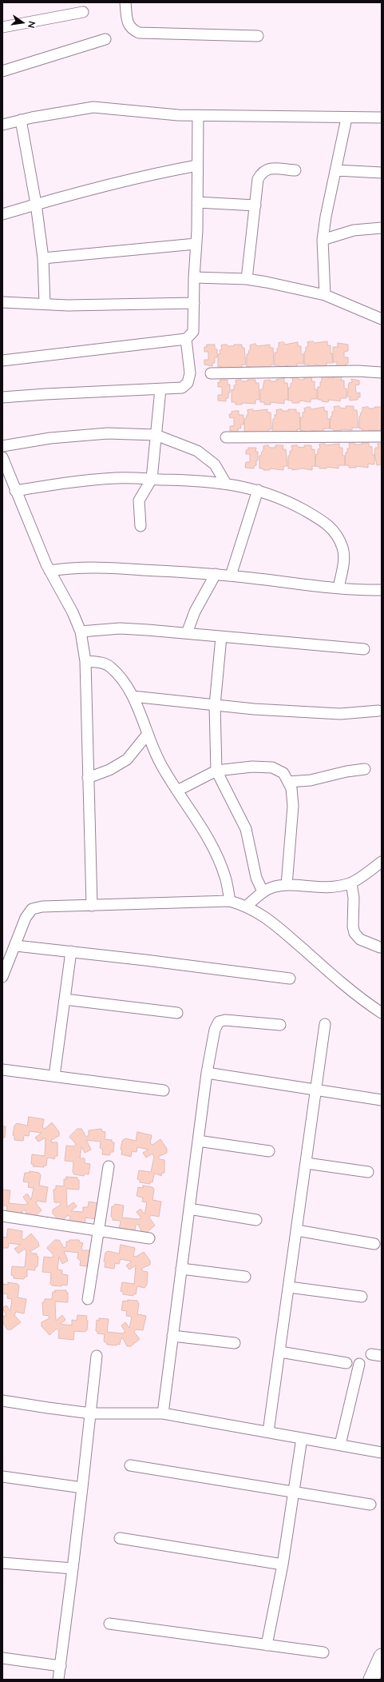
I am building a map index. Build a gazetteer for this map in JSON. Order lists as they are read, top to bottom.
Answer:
{
  "north": "right"
}
